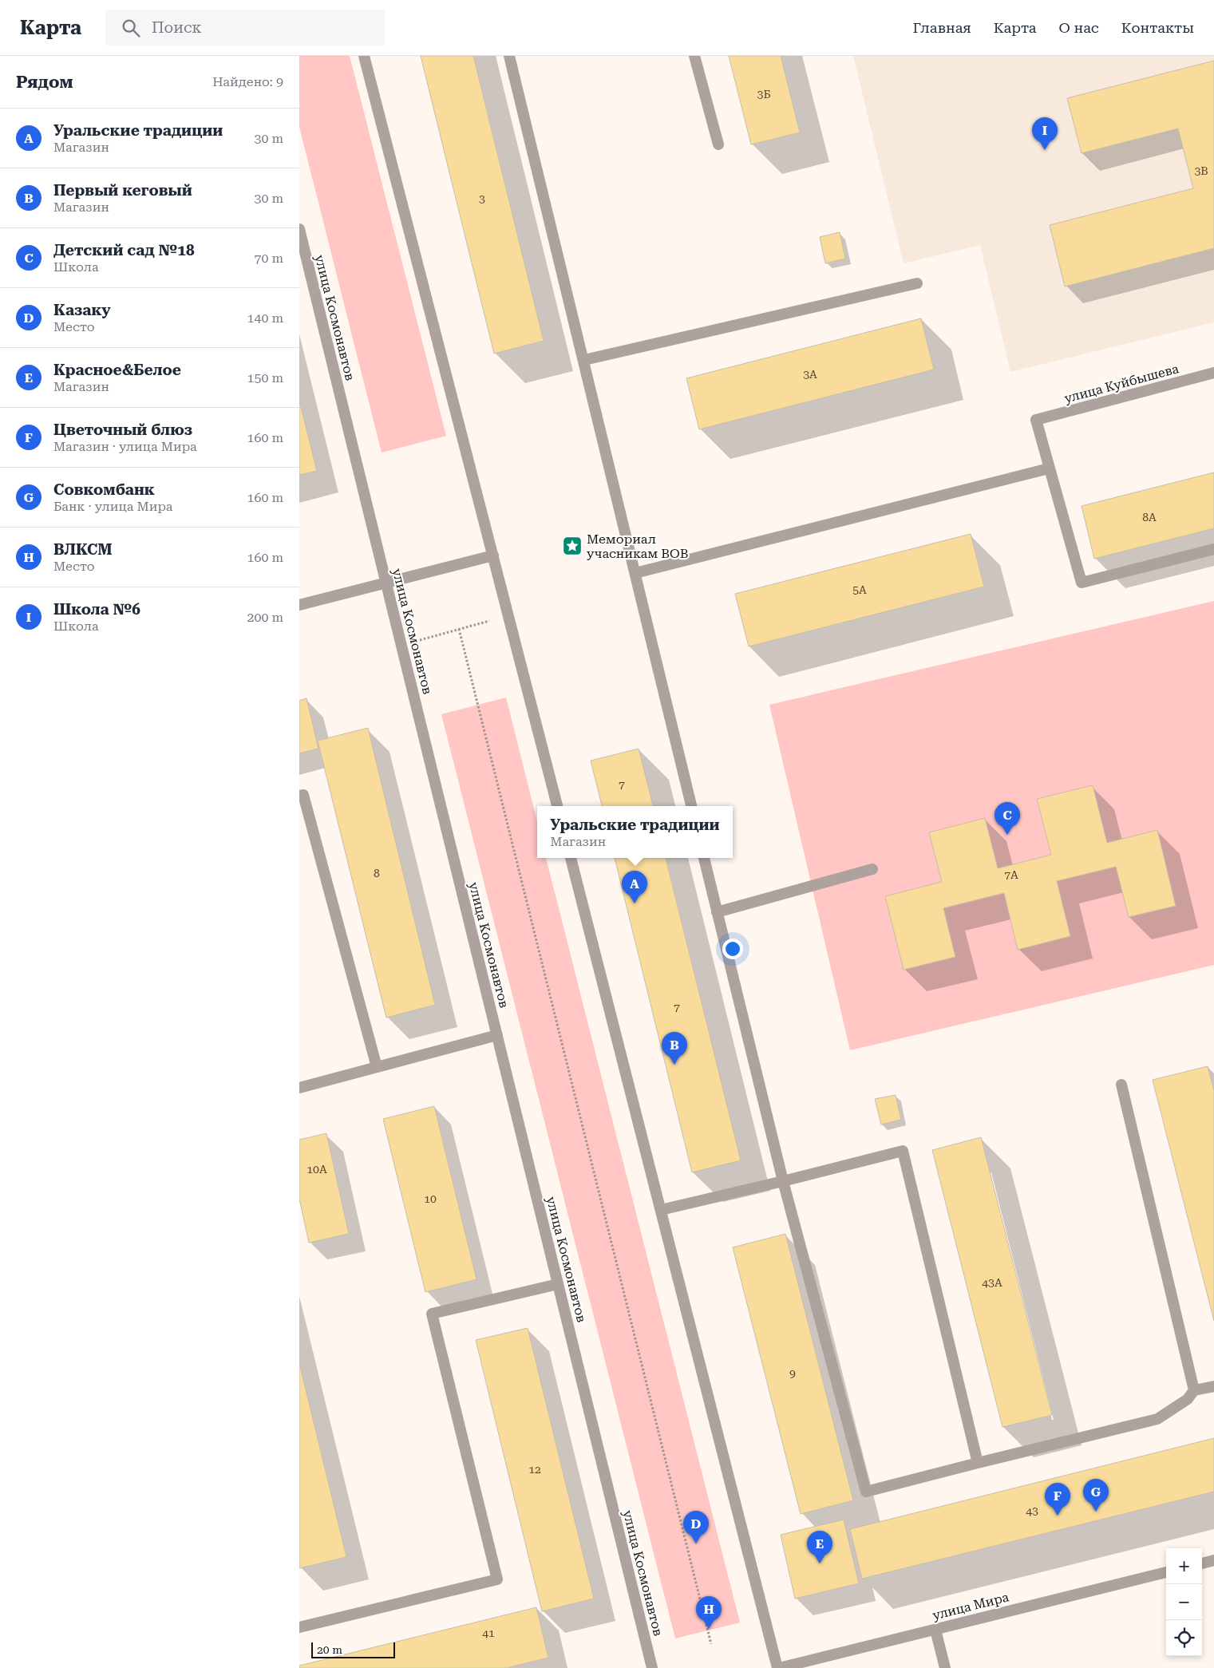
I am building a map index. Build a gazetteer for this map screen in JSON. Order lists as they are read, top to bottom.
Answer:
{
  "streets": {
    "street": ["улица Космонавтов", "улица Куйбышева", "улица Мира"]
  },
  "places": {
    "place": ["Мемориал учасникам ВОВ"]
  },
  "house_numbers": [
    "3Б",
    "3В",
    "3",
    "3А",
    "8А",
    "5А",
    "7",
    "8",
    "7А",
    "7",
    "10А",
    "10",
    "43А",
    "9",
    "12",
    "43",
    "41"
  ],
  "scale_bar": "20 m",
  "page": {
    "header": "Карта",
    "search": "Поиск",
    "nav": [
      "Главная",
      "Карта",
      "О нас",
      "Контакты"
    ],
    "heading": ["Рядом", "Найдено: 9"],
    "list": [
      {
        "mark": "A",
        "name": "Уральские традиции",
        "note": "Магазин",
        "value": "30 m"
      },
      {
        "mark": "B",
        "name": "Первый кеговый",
        "note": "Магазин",
        "value": "30 m"
      },
      {
        "mark": "C",
        "name": "Детский сад №18",
        "note": "Школа",
        "value": "70 m"
      },
      {
        "mark": "D",
        "name": "Казаку",
        "note": "Место",
        "value": "140 m"
      },
      {
        "mark": "E",
        "name": "Красное&Белое",
        "note": "Магазин",
        "value": "150 m"
      },
      {
        "mark": "F",
        "name": "Цветочный блюз",
        "note": "Магазин · улица Мира",
        "value": "160 m"
      },
      {
        "mark": "G",
        "name": "Совкомбанк",
        "note": "Банк · улица Мира",
        "value": "160 m"
      },
      {
        "mark": "H",
        "name": "ВЛКСМ",
        "note": "Место",
        "value": "160 m"
      },
      {
        "mark": "I",
        "name": "Школа №6",
        "note": "Школа",
        "value": "200 m"
      }
    ],
    "pins": [
      "I",
      "C",
      "A",
      "B",
      "G",
      "F",
      "D",
      "E",
      "H"
    ],
    "popup": ["Уральские традиции", "Магазин"],
    "map_buttons": ["+", "−"],
    "scale": "20 m"
  }
}
